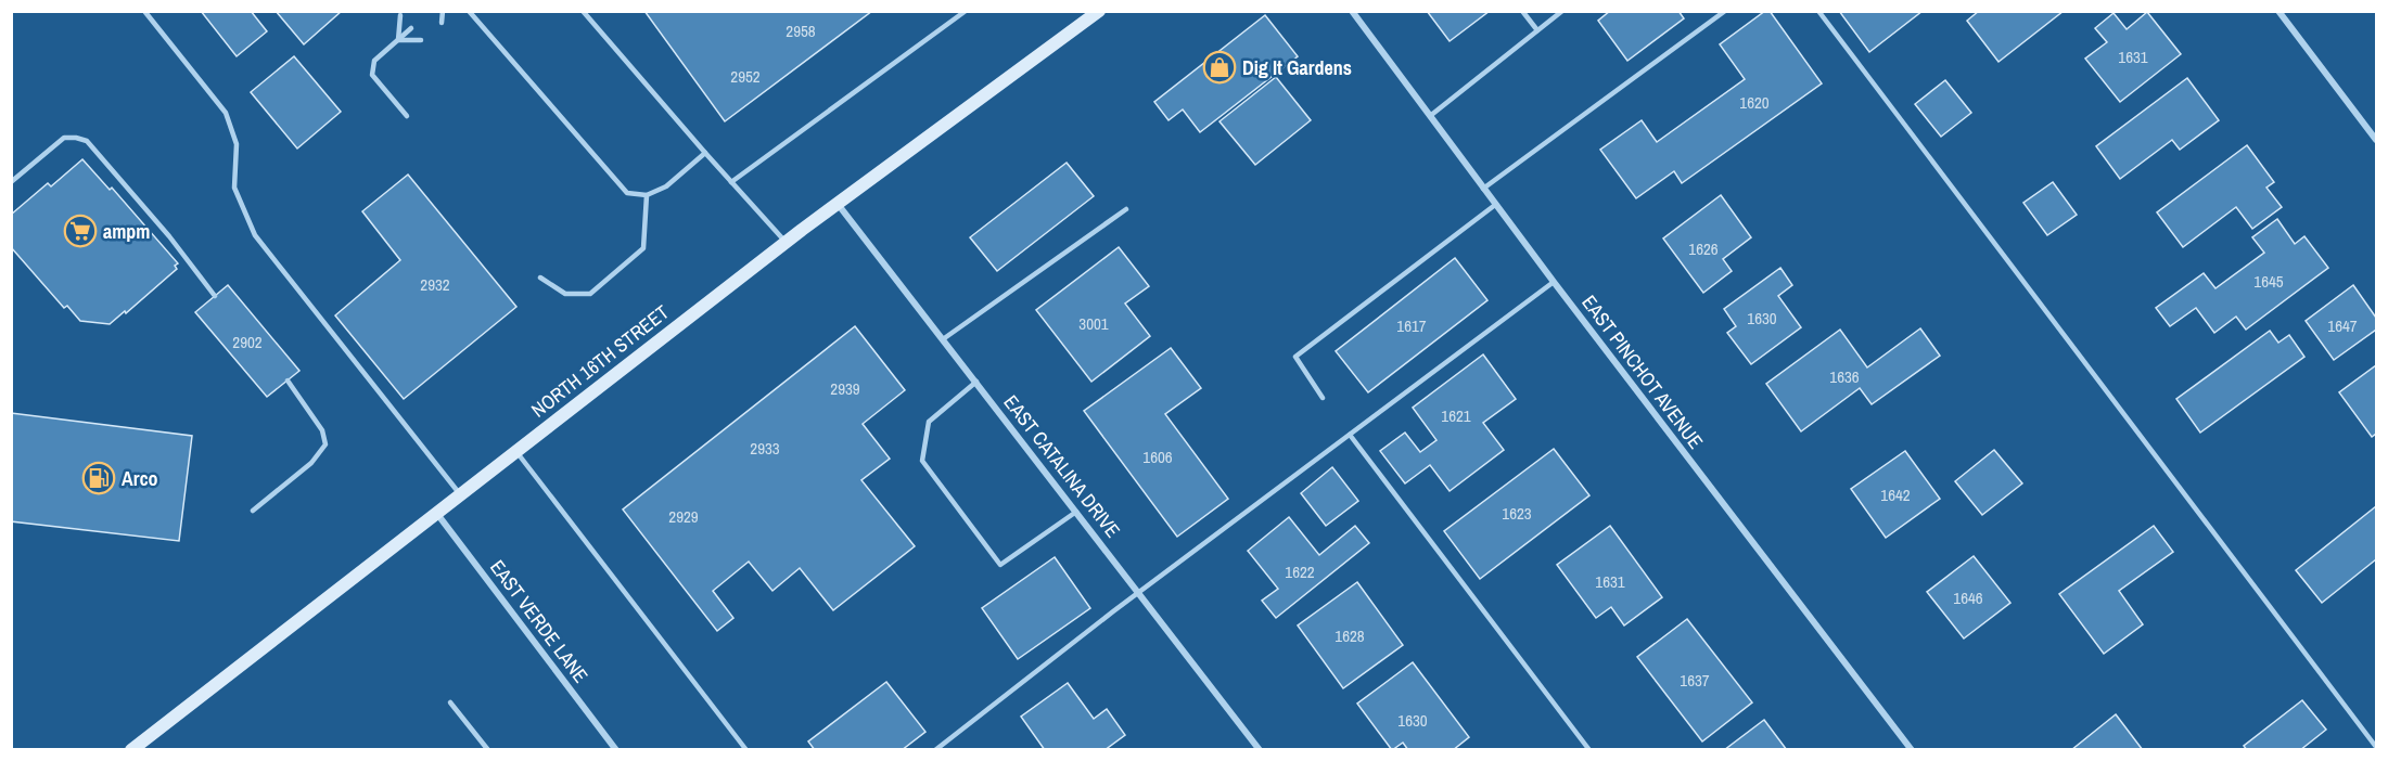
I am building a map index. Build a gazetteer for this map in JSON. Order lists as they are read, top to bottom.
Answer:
{
  "streets": {
    "main road": ["NORTH 16TH STREET"],
    "street": ["EAST PINCHOT AVENUE", "EAST CATALINA DRIVE", "EAST VERDE LANE"]
  },
  "crossings": [
    ["NORTH 16TH STREET", "EAST CATALINA DRIVE"],
    ["NORTH 16TH STREET", "EAST VERDE LANE"]
  ],
  "places": {
    "shop": ["Dig It Gardens"],
    "supermarket": ["ampm"],
    "fuel station": ["Arco"]
  },
  "house_numbers": [
    "2958",
    "1631",
    "2952",
    "1620",
    "1626",
    "1645",
    "2932",
    "1630",
    "3001",
    "1617",
    "1647",
    "2902",
    "1636",
    "2939",
    "1621",
    "2933",
    "1606",
    "1642",
    "1623",
    "2929",
    "1622",
    "1631",
    "1646",
    "1628",
    "1637",
    "1630"
  ]
}
